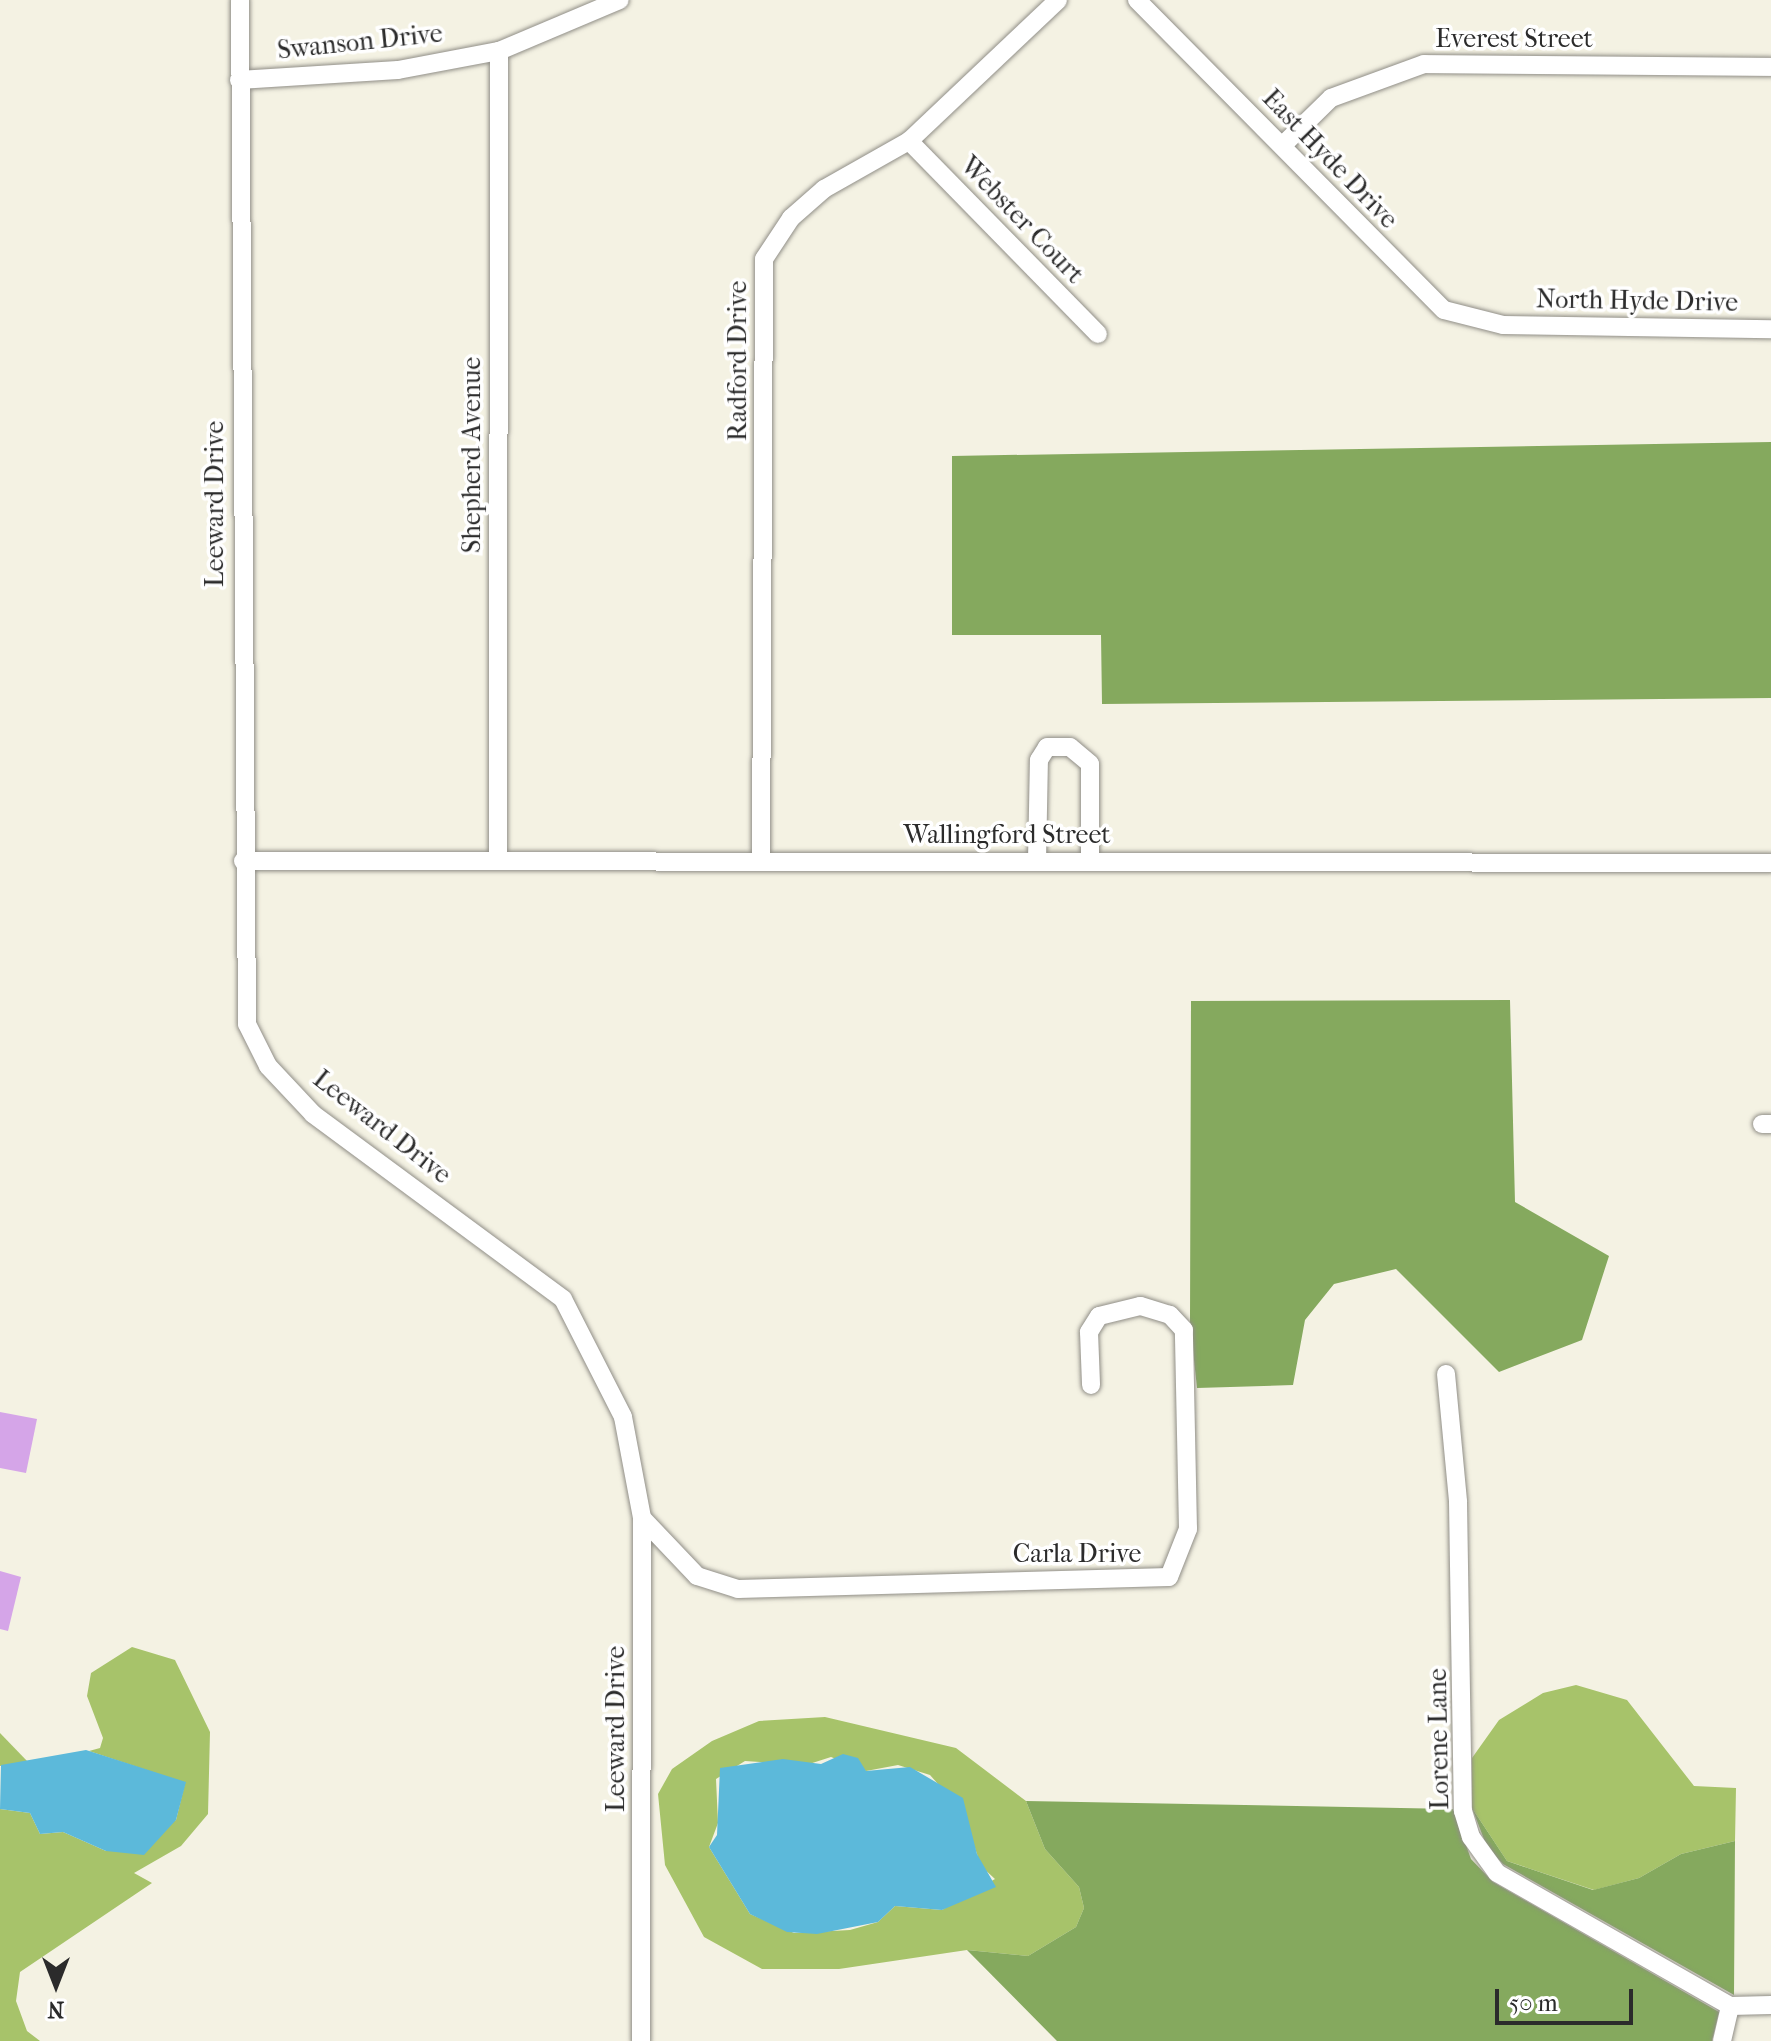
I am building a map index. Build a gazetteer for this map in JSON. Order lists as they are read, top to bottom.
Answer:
{
  "streets": {
    "street": [
      "Everest Street",
      "Swanson Drive",
      "East Hyde Drive",
      "Webster Court",
      "North Hyde Drive",
      "Radford Drive",
      "Shepherd Avenue",
      "Leeward Drive",
      "Wallingford Street",
      "Carla Drive",
      "Lorene Lane"
    ]
  },
  "crossings": [
    ["Everest Street", "East Hyde Drive"],
    ["Swanson Drive", "Shepherd Avenue"],
    ["Swanson Drive", "Leeward Drive"],
    ["East Hyde Drive", "North Hyde Drive"],
    ["Webster Court", "Radford Drive"],
    ["Radford Drive", "Wallingford Street"],
    ["Shepherd Avenue", "Wallingford Street"],
    ["Leeward Drive", "Wallingford Street"],
    ["Leeward Drive", "Carla Drive"]
  ],
  "scale_bar": "50 m",
  "north": "bottom"
}
